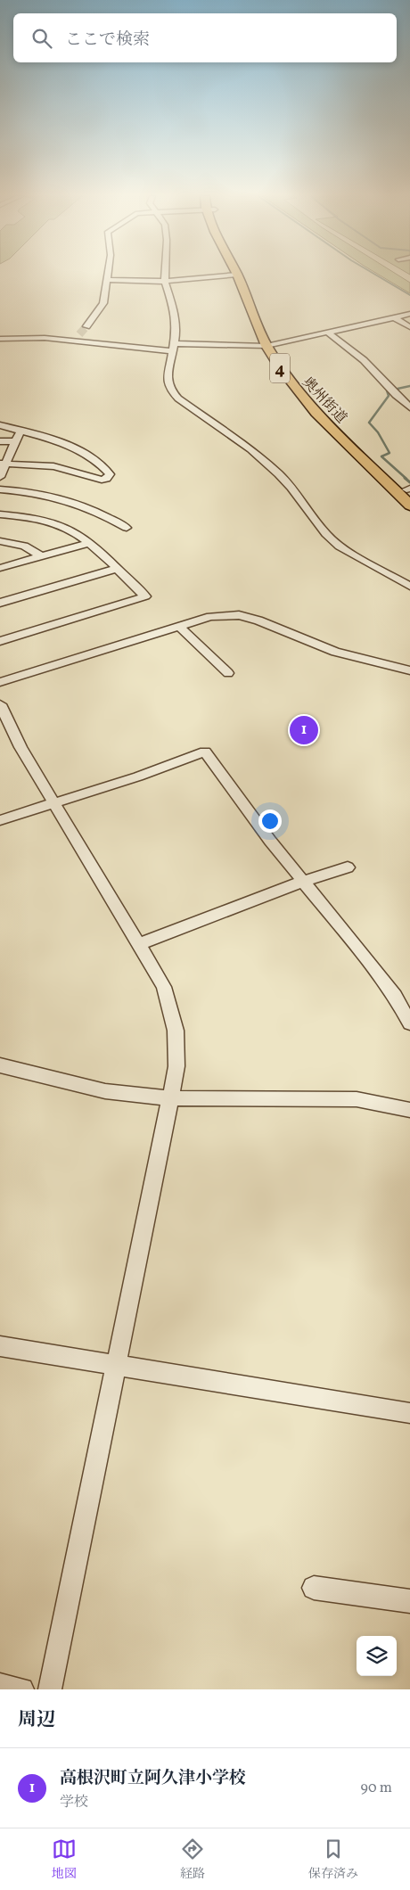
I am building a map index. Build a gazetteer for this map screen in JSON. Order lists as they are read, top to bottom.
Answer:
{
  "streets": {
    "highway": ["4", "奥州街道"]
  },
  "page": {
    "search": "ここで検索",
    "pins": "1",
    "heading": "周辺",
    "list": [
      {
        "mark": "1",
        "name": "高根沢町立阿久津小学校",
        "note": "学校",
        "value": "90 m"
      }
    ],
    "nav": ["地図", "経路", "保存済み"]
  }
}
